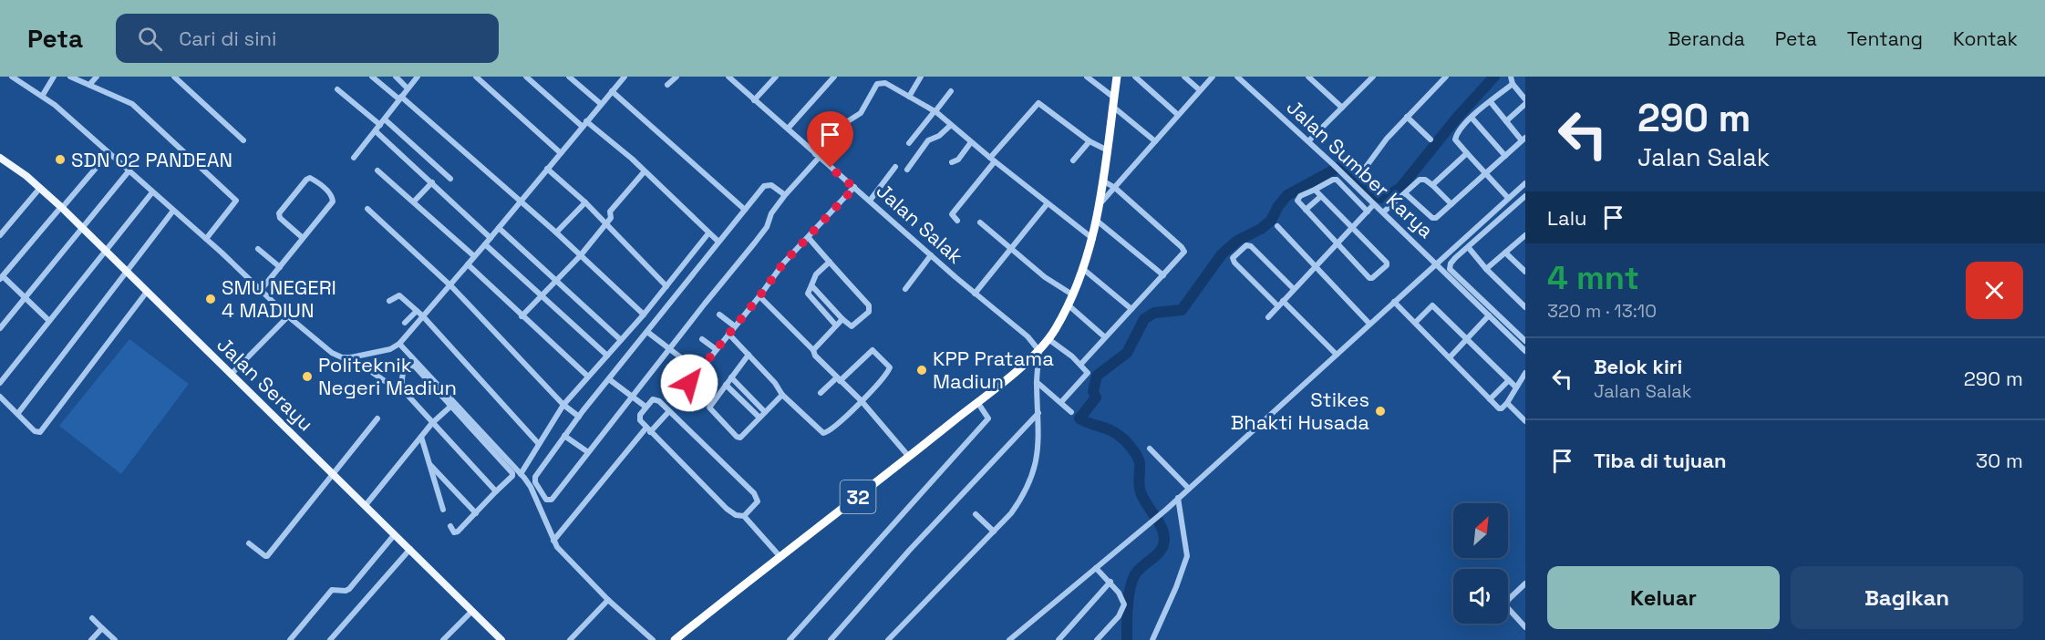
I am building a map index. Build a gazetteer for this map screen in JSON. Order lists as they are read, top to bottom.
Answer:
{
  "streets": {
    "highway": ["32"],
    "main road": ["Jalan Serayu"],
    "street": ["Jalan Sumber Karya", "Jalan Salak"]
  },
  "crossings": [
    ["Jalan Salak", "32"]
  ],
  "places": [
    "SDN 02 PANDEAN",
    "SMU NEGERI 4 MADIUN",
    "KPP Pratama Madiun",
    "Politeknik Negeri Madiun",
    "Stikes Bhakti Husada"
  ],
  "north": "top right",
  "page": {
    "header": "Peta",
    "search": "Cari di sini",
    "nav": [
      "Beranda",
      "Peta",
      "Tentang",
      "Kontak"
    ],
    "turn": ["290 m", "Jalan Salak"],
    "then": "Lalu",
    "heading": ["4 mnt", "320 m · 13:10"],
    "list": [
      {
        "name": "Belok kiri",
        "note": "Jalan Salak",
        "value": "290 m"
      },
      {
        "name": "Tiba di tujuan",
        "value": "30 m"
      }
    ],
    "buttons": ["Keluar", "Bagikan"]
  }
}
